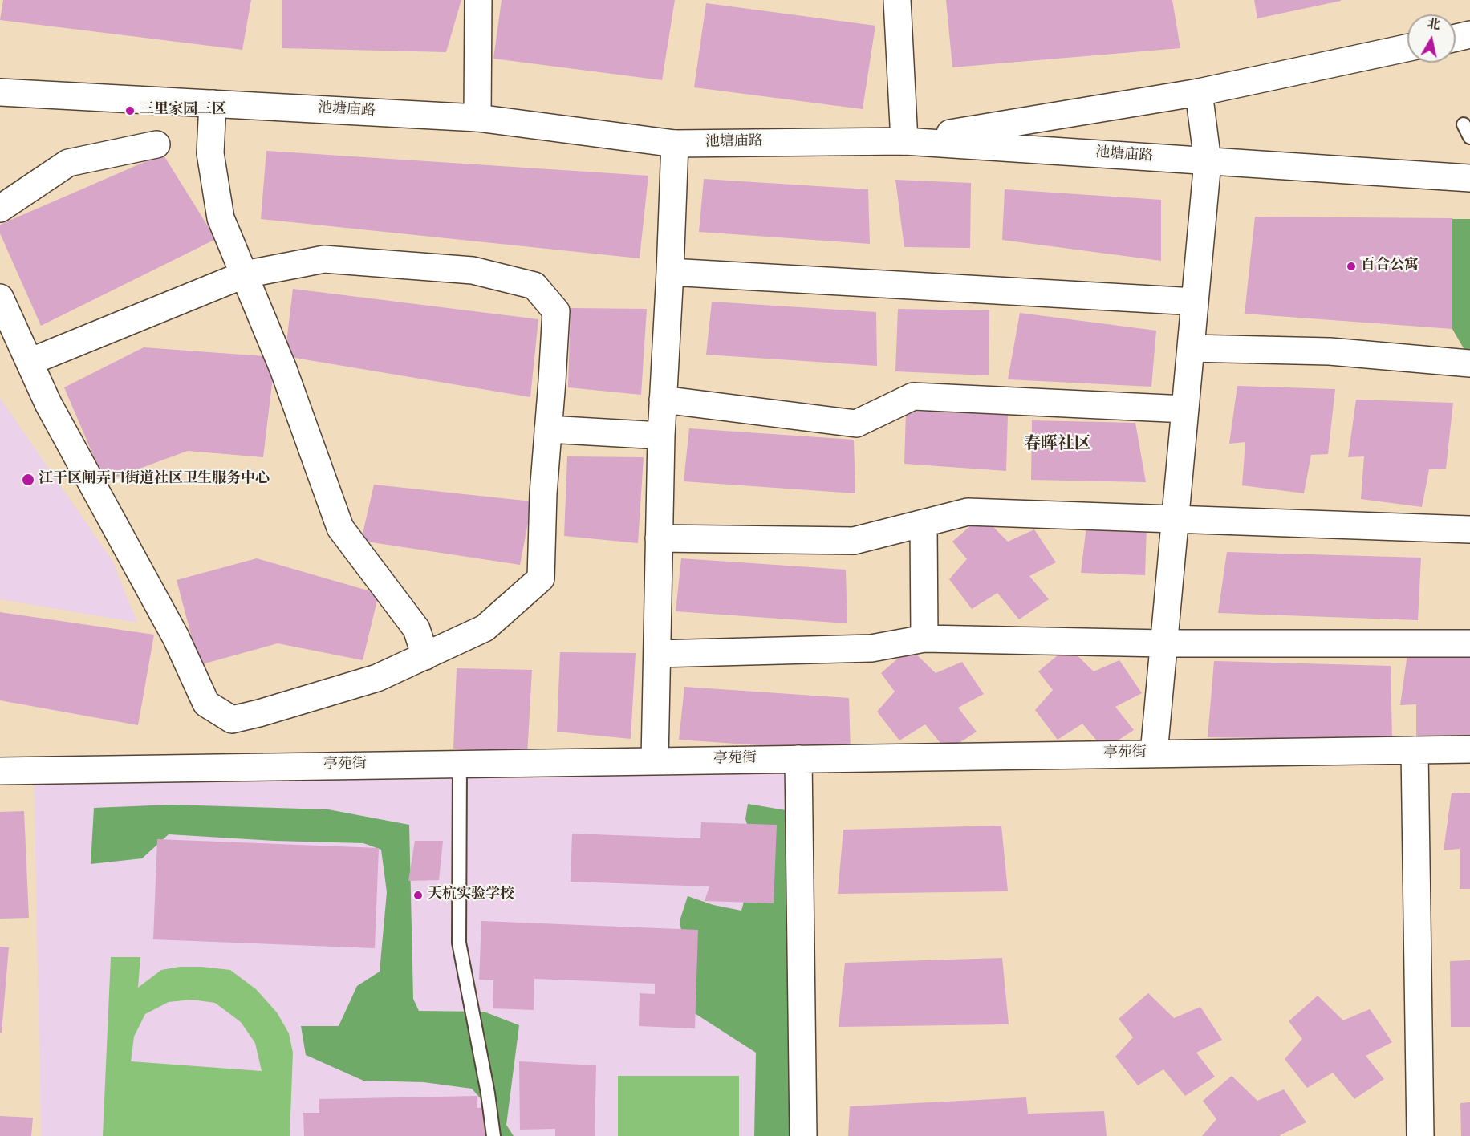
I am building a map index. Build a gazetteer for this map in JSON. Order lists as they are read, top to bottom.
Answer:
{
  "streets": {
    "street": ["池塘庙路", "亭苑街"]
  },
  "districts": ["春晖社区"],
  "places": [
    "三里家园三区",
    "百合公寓",
    "江干区闸弄口街道社区卫生服务中心",
    "天杭实验学校"
  ],
  "north": "top"
}
